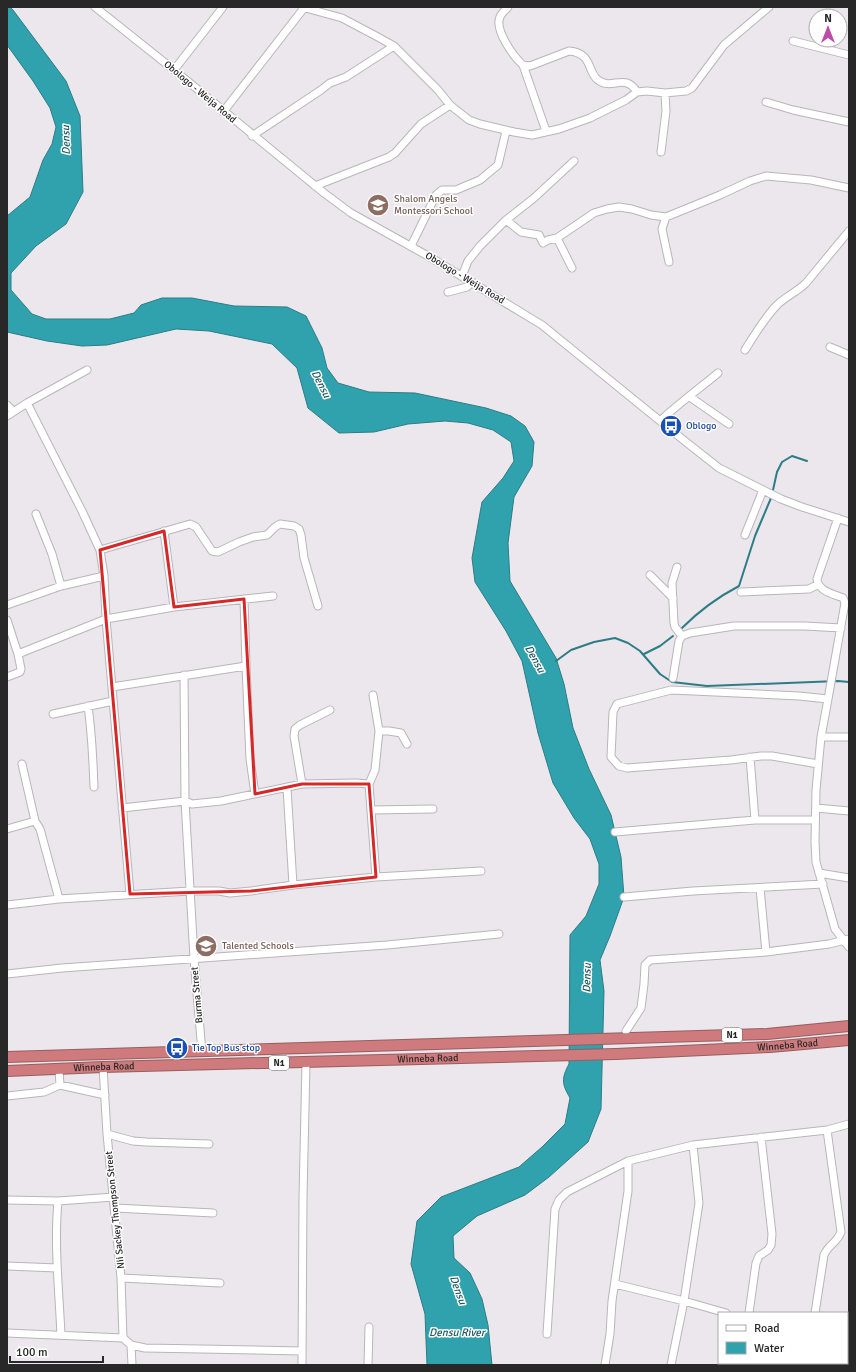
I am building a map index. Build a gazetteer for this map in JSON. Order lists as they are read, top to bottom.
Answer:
{
  "streets": {
    "highway": ["N1", "Winneba Road"],
    "street": ["Obologo - Weija Road", "Burma Street", "Nii Sackey Thompson Street"]
  },
  "crossings": [
    ["Burma Street", "Winneba Road"],
    ["Winneba Road", "Nii Sackey Thompson Street"]
  ],
  "water": ["Densu", "Densu River"],
  "places": {
    "school or university": ["Shalom Angels Montessori School", "Talented Schools"],
    "bus stop": ["Oblogo", "Tie Top Bus stop"]
  },
  "legend": ["Road", "Water"],
  "scale_bar": "100 m",
  "north": "top"
}
